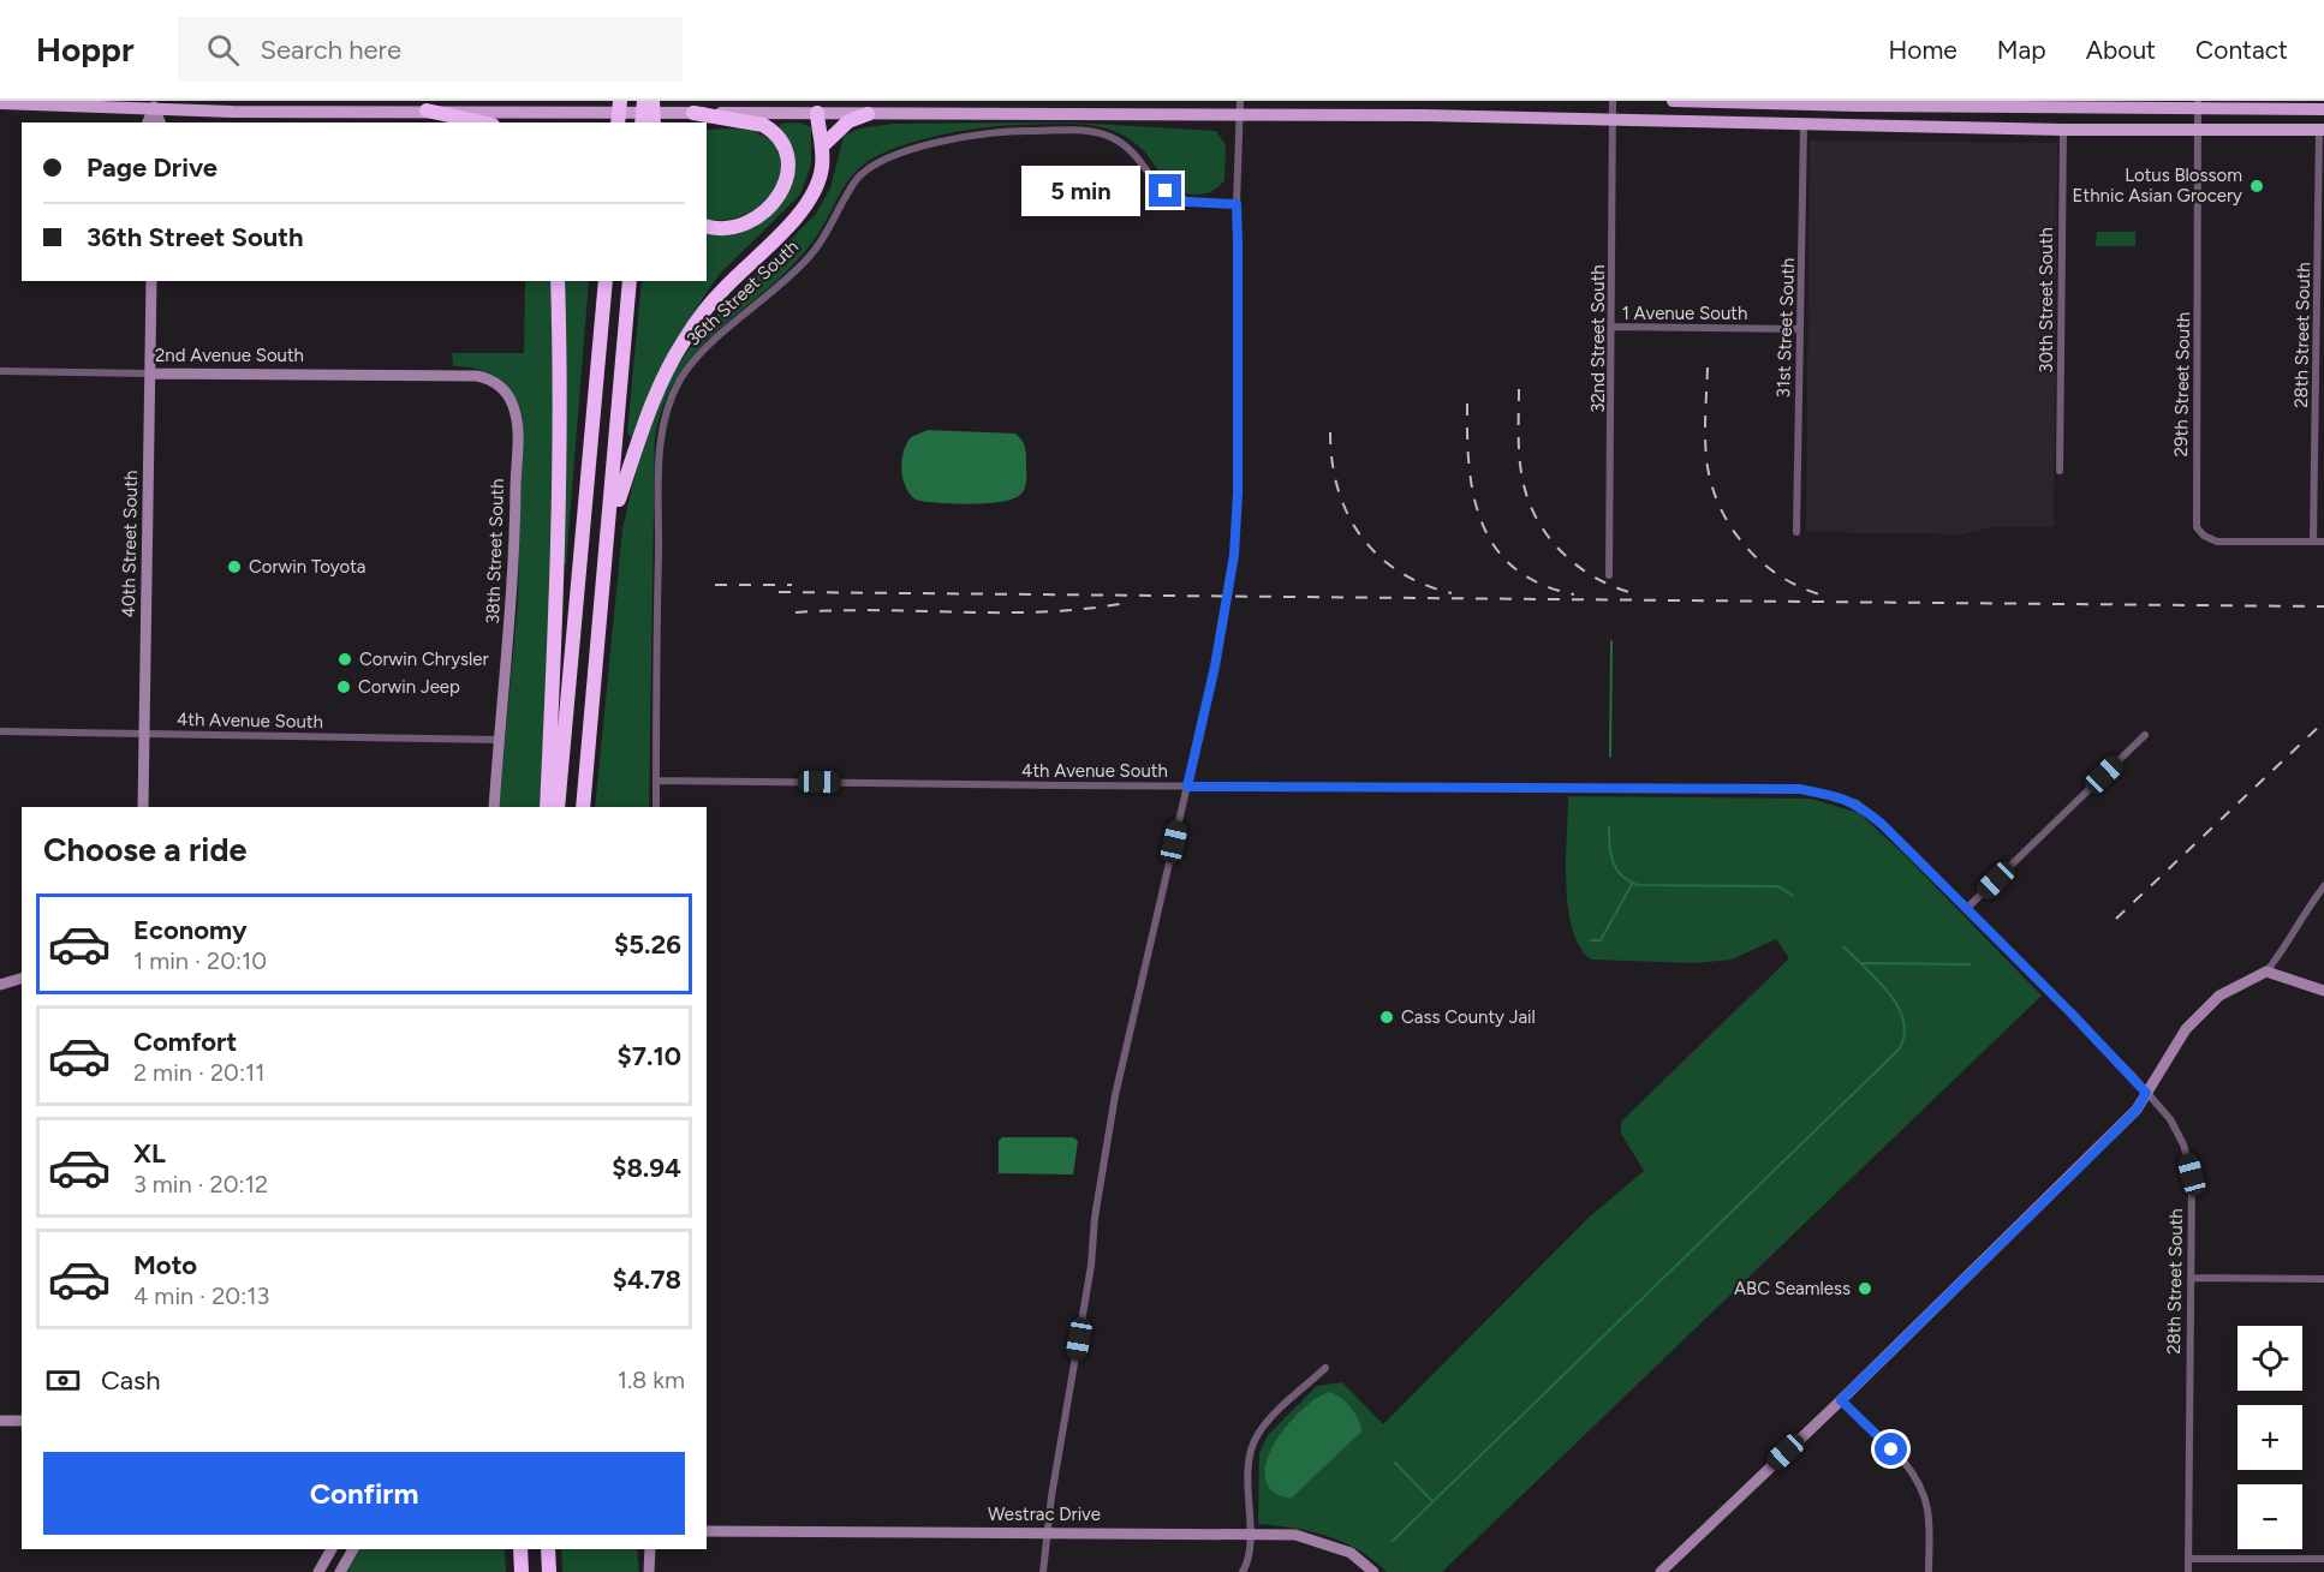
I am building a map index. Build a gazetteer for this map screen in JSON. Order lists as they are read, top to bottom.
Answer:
{
  "streets": {
    "street": [
      "36th Street South",
      "30th Street South",
      "1 Avenue South",
      "31st Street South",
      "28th Street South",
      "32nd Street South",
      "2nd Avenue South",
      "29th Street South",
      "40th Street South",
      "38th Street South",
      "4th Avenue South",
      "Westrac Drive"
    ]
  },
  "crossings": [
    ["36th Street South", "4th Avenue South"],
    ["1 Avenue South", "31st Street South"],
    ["1 Avenue South", "32nd Street South"],
    ["28th Street South", "29th Street South"],
    ["28th Street South", "4th Avenue South"],
    ["2nd Avenue South", "40th Street South"],
    ["2nd Avenue South", "38th Street South"],
    ["40th Street South", "4th Avenue South"],
    ["38th Street South", "4th Avenue South"]
  ],
  "places": [
    "Lotus Blossom Ethnic Asian Grocery",
    "Corwin Toyota",
    "Corwin Chrysler",
    "Corwin Jeep",
    "Cass County Jail",
    "ABC Seamless"
  ],
  "page": {
    "header": "Hoppr",
    "search": "Search here",
    "nav": [
      "Home",
      "Map",
      "About",
      "Contact"
    ],
    "banner": ["Page Drive", "36th Street South"],
    "bubble": "5 min",
    "heading": "Choose a ride",
    "list": [
      {
        "name": "Economy",
        "note": "1 min · 20:10",
        "value": "$5.26"
      },
      {
        "name": "Comfort",
        "note": "2 min · 20:11",
        "value": "$7.10"
      },
      {
        "name": "XL",
        "note": "3 min · 20:12",
        "value": "$8.94"
      },
      {
        "name": "Moto",
        "note": "4 min · 20:13",
        "value": "$4.78"
      }
    ],
    "map_buttons": ["+", "−"],
    "pay": ["Cash", "1.8 km"],
    "buttons": "Confirm"
  }
}
